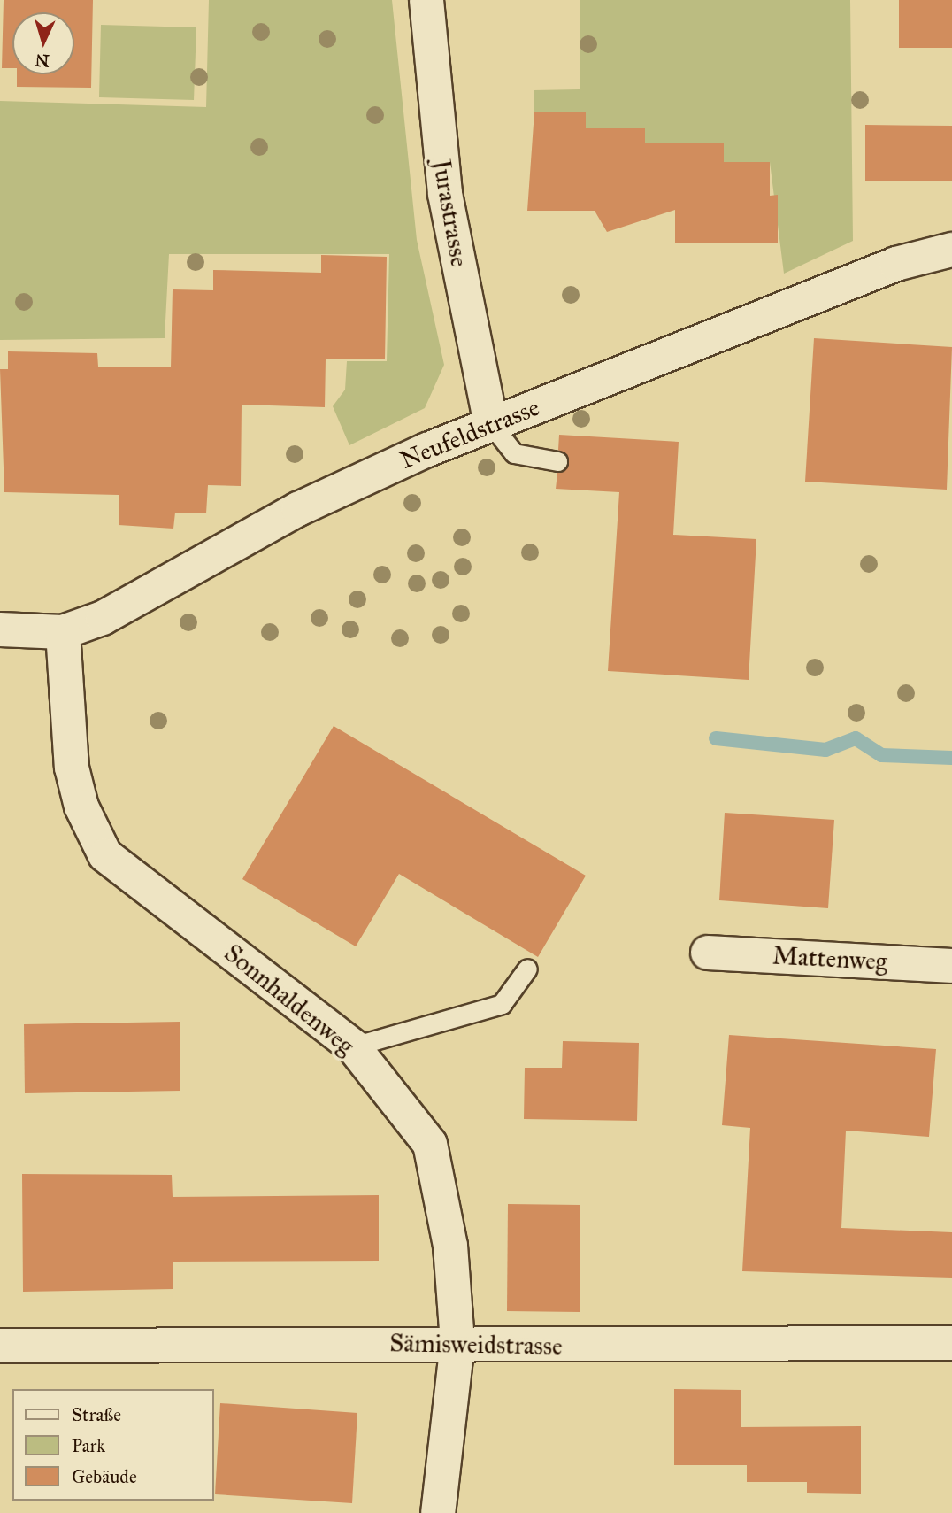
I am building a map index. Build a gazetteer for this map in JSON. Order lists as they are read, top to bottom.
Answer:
{
  "streets": {
    "street": [
      "Jurastrasse",
      "Neufeldstrasse",
      "Mattenweg",
      "Sonnhaldenweg",
      "Sämisweidstrasse"
    ]
  },
  "crossings": [
    ["Jurastrasse", "Neufeldstrasse"],
    ["Neufeldstrasse", "Sonnhaldenweg"],
    ["Sonnhaldenweg", "Sämisweidstrasse"]
  ],
  "legend": ["Straße", "Park", "Gebäude"],
  "north": "bottom"
}
